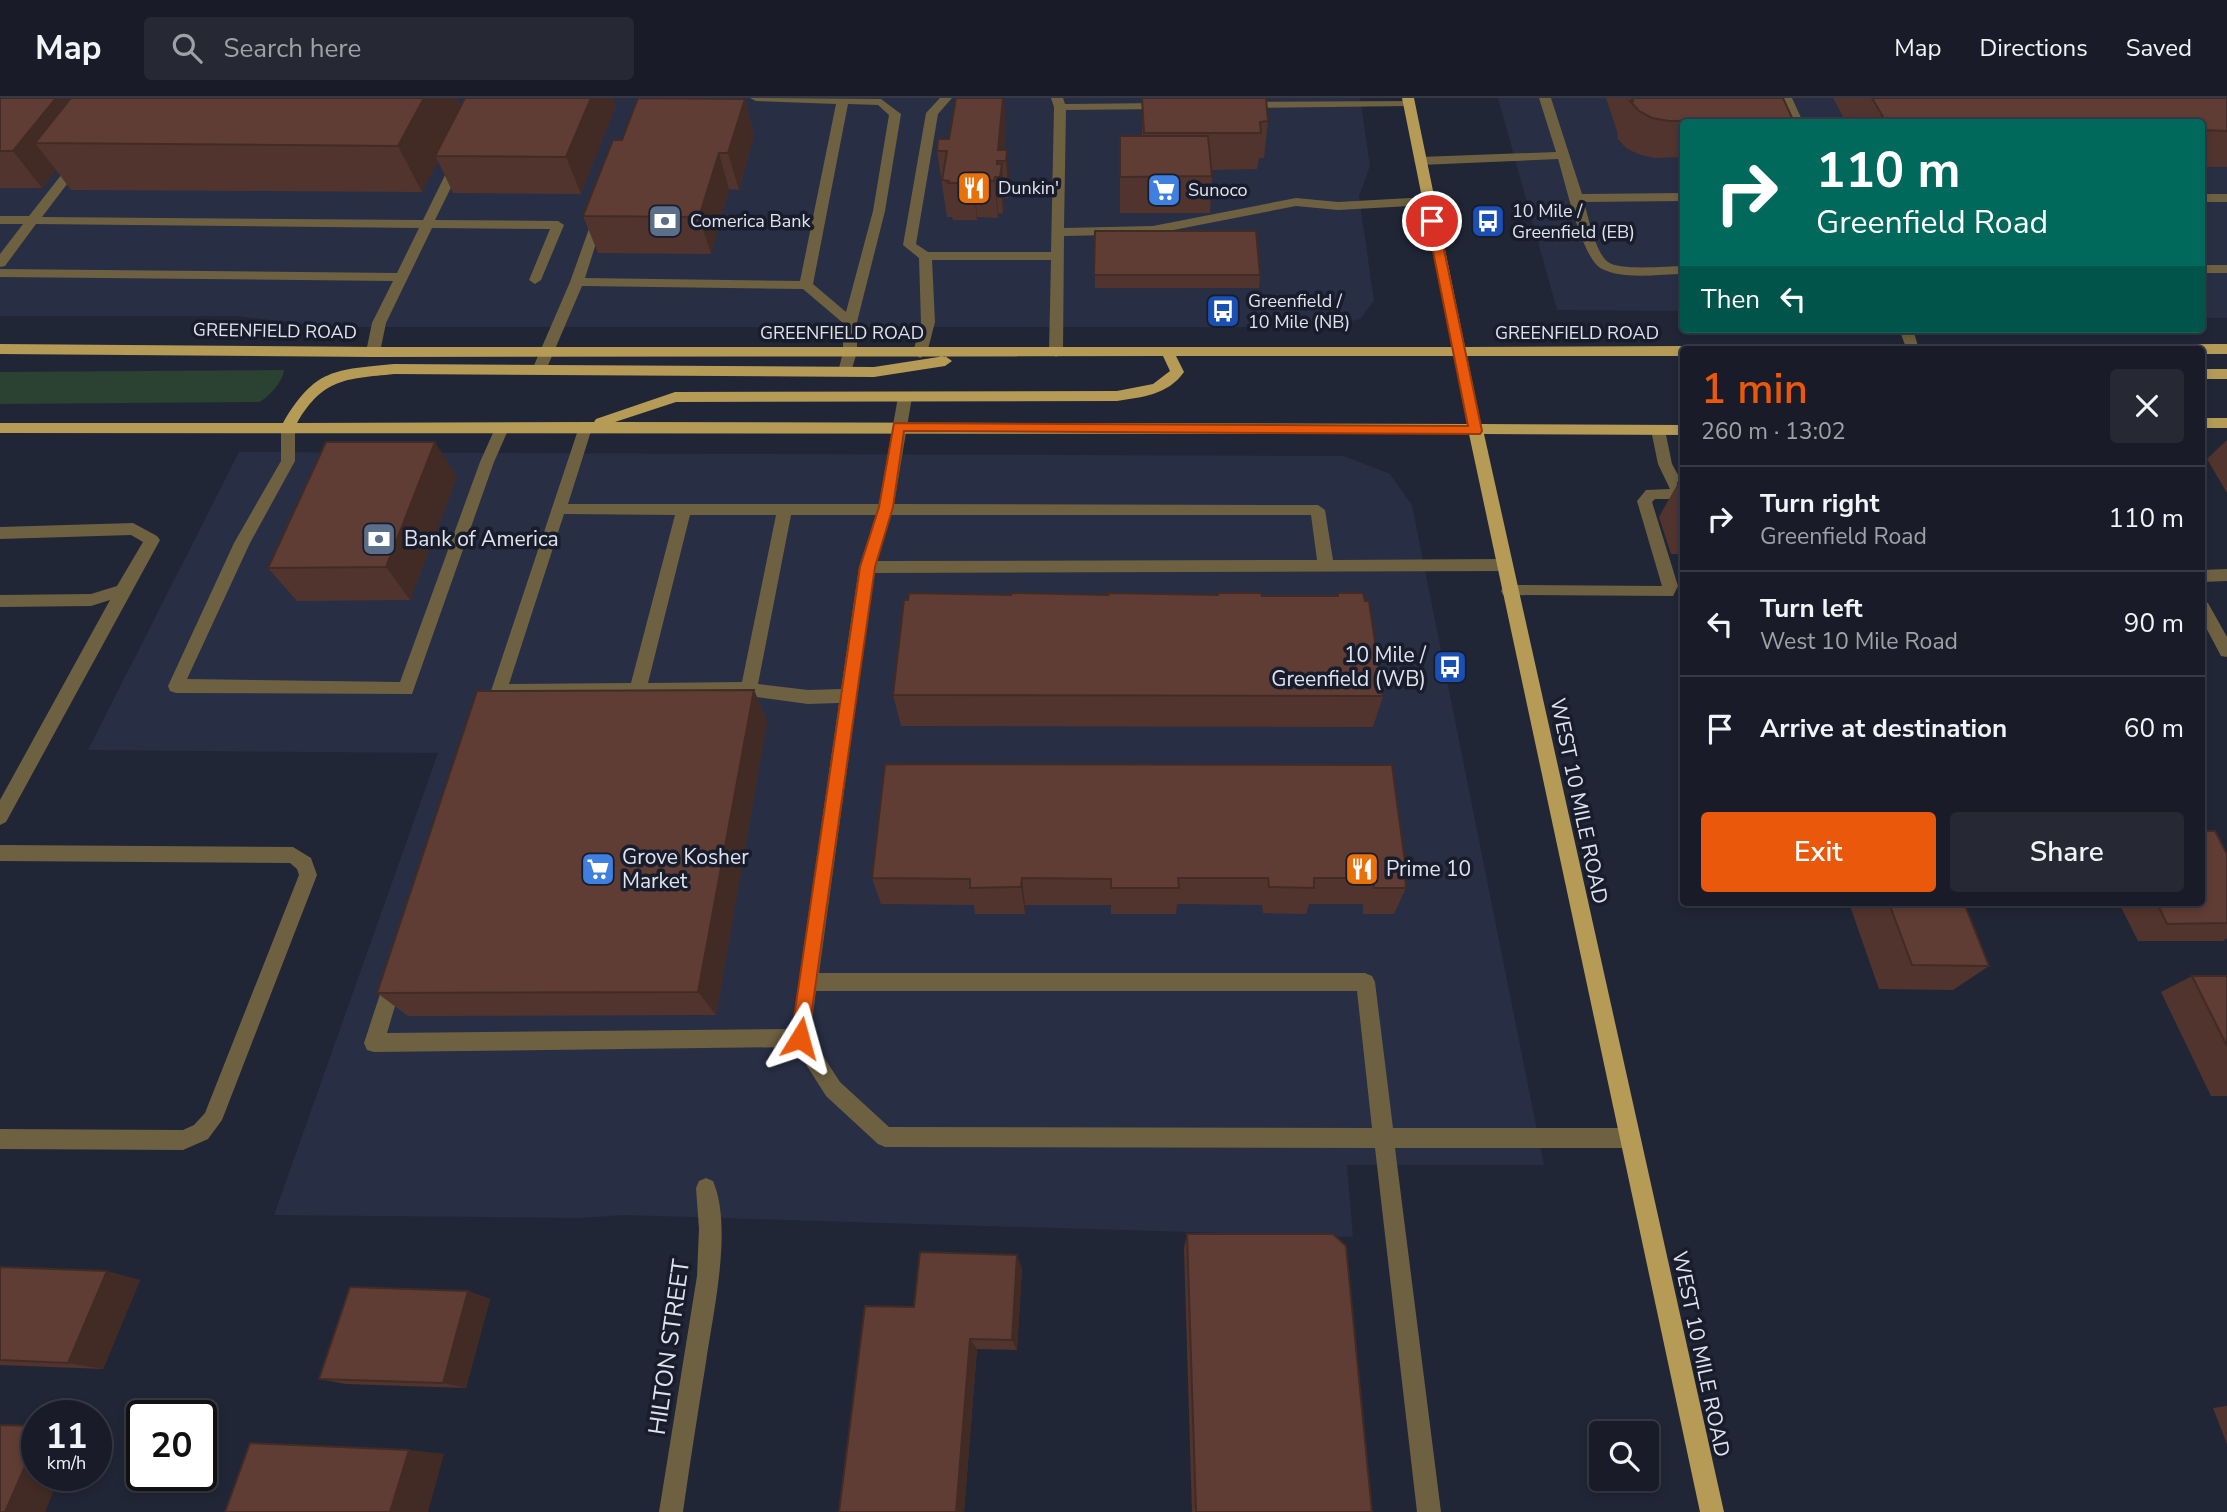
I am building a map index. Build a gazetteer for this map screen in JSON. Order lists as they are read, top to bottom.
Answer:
{
  "streets": {
    "main road": ["GREENFIELD ROAD", "WEST 10 MILE ROAD"],
    "street": ["HILTON STREET"]
  },
  "crossings": [
    ["GREENFIELD ROAD", "WEST 10 MILE ROAD"]
  ],
  "places": {
    "restaurant": ["Dunkin'", "Prime 10"],
    "supermarket": ["Sunoco", "Grove Kosher Market"],
    "bank": ["Comerica Bank", "Bank of America"],
    "bus stop": ["10 Mile / Greenfield (EB)", "Greenfield / 10 Mile (NB)", "10 Mile / Greenfield (WB)"]
  },
  "page": {
    "header": "Map",
    "search": "Search here",
    "nav": ["Map", "Directions", "Saved"],
    "turn": ["110 m", "Greenfield Road"],
    "then": "Then",
    "heading": ["1 min", "260 m · 13:02"],
    "list": [
      {
        "name": "Turn right",
        "note": "Greenfield Road",
        "value": "110 m"
      },
      {
        "name": "Turn left",
        "note": "West 10 Mile Road",
        "value": "90 m"
      },
      {
        "name": "Arrive at destination",
        "value": "60 m"
      }
    ],
    "buttons": ["Exit", "Share"],
    "speed": "11 km/h",
    "limit": "20"
  }
}
